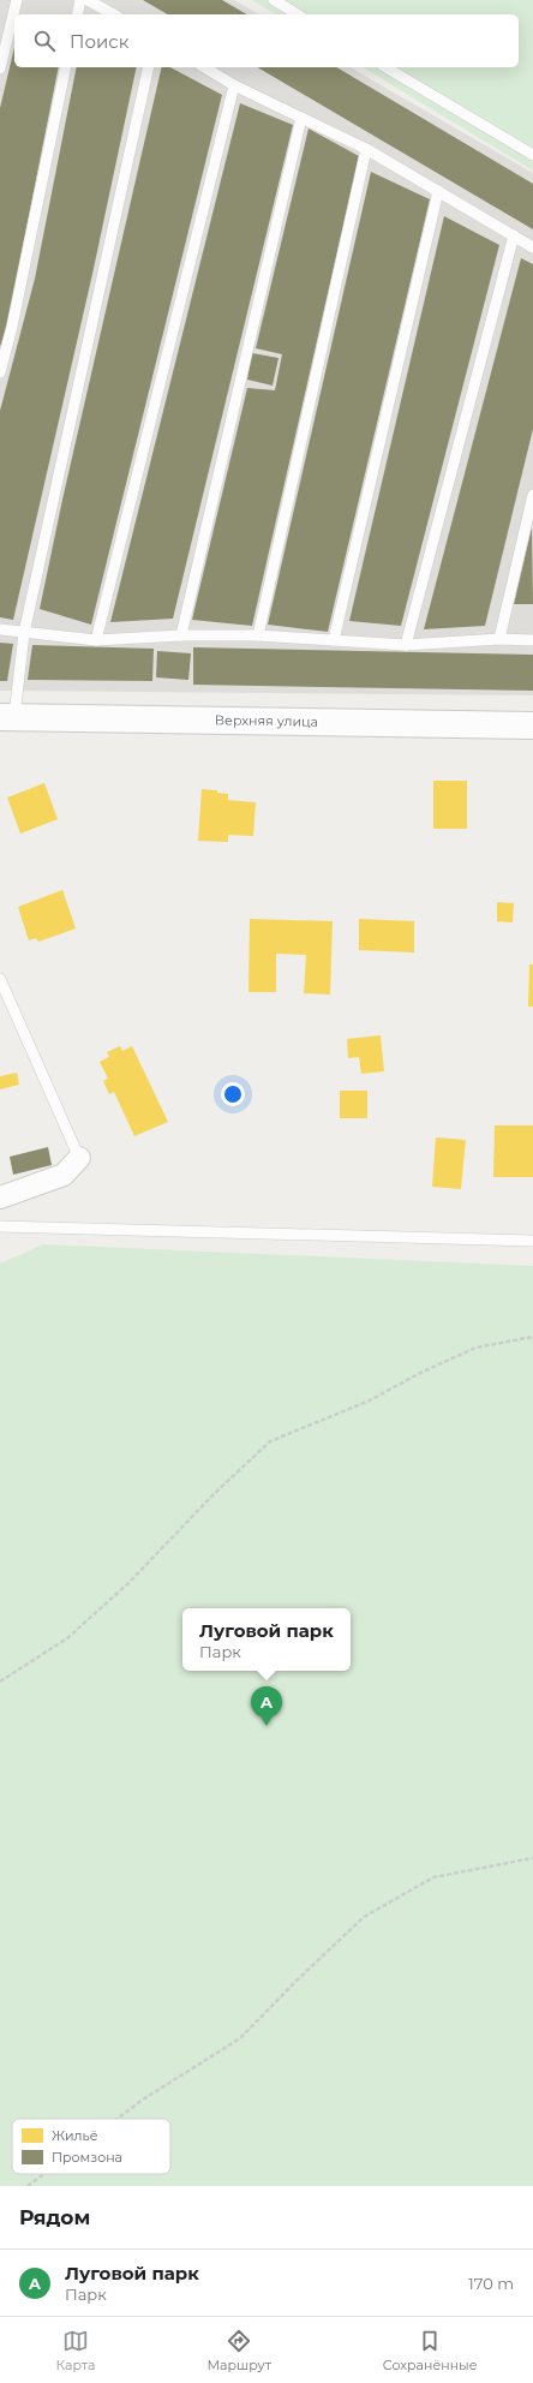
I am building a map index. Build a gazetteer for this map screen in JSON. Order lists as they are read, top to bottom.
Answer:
{
  "streets": {
    "street": ["Верхняя улица"]
  },
  "legend": ["Жильё", "Промзона"],
  "page": {
    "search": "Поиск",
    "popup": ["Луговой парк", "Парк"],
    "pins": "A",
    "heading": "Рядом",
    "list": [
      {
        "mark": "A",
        "name": "Луговой парк",
        "note": "Парк",
        "value": "170 m"
      }
    ],
    "nav": ["Карта", "Маршрут", "Сохранённые"]
  }
}
